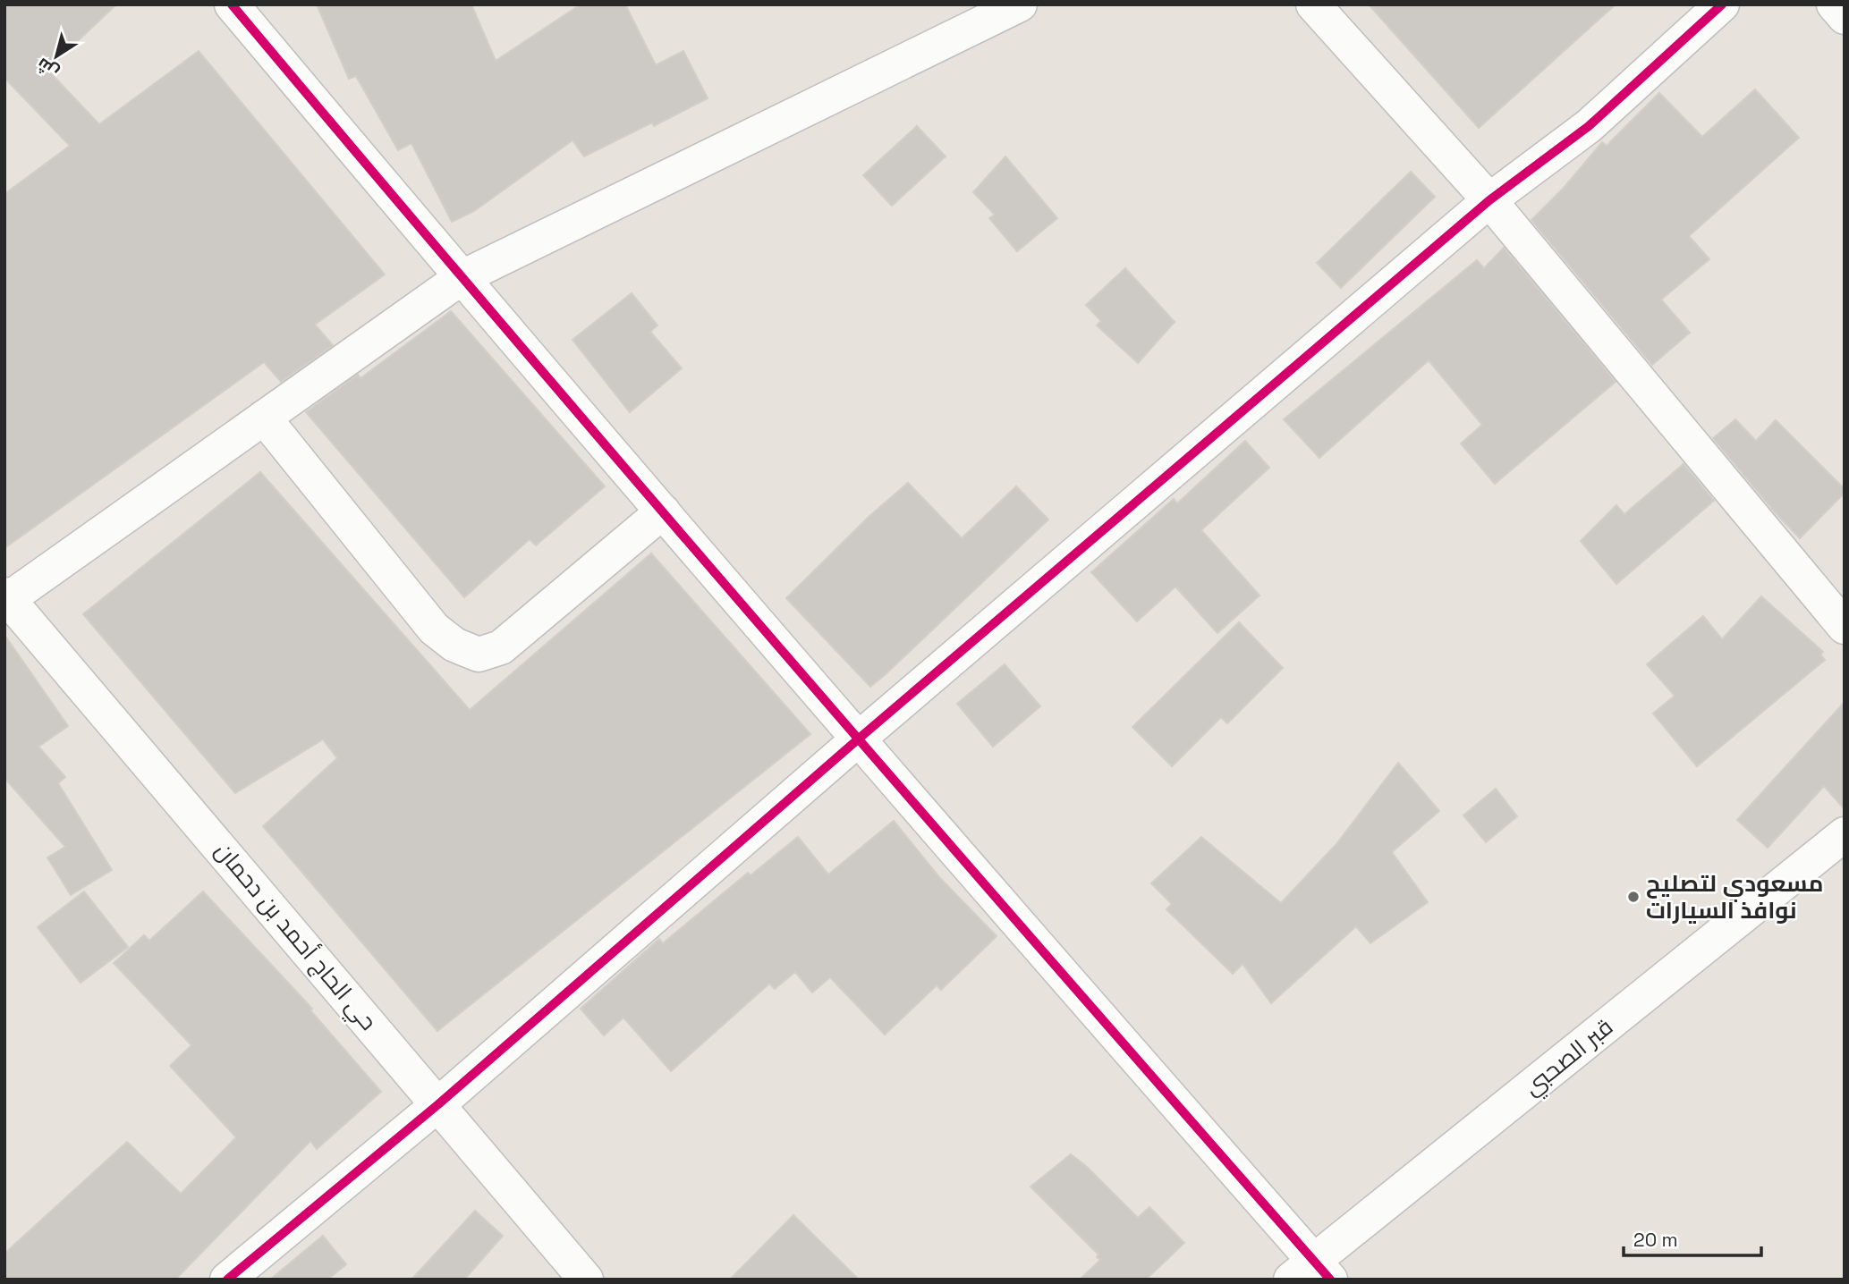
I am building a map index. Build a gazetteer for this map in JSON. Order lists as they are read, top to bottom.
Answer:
{
  "streets": {
    "street": ["حي الحاج أحمد بن دحمان", "قبر الصحبي"]
  },
  "places": ["مسعودي لتصليح نوافذ السيارات"],
  "scale_bar": "20 m",
  "north": "bottom left"
}
